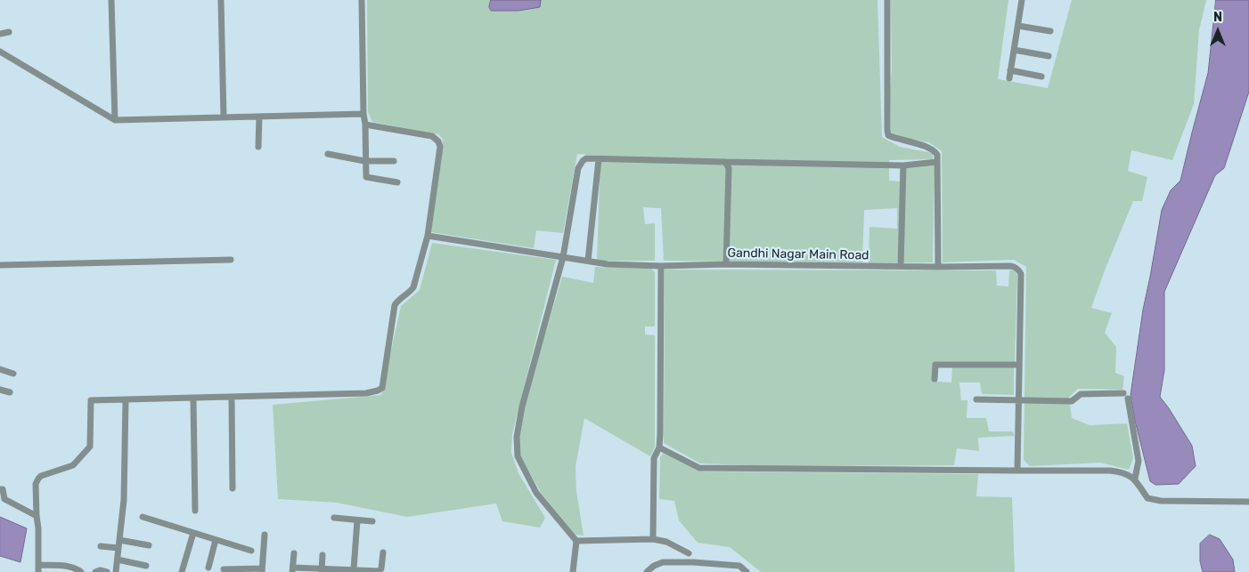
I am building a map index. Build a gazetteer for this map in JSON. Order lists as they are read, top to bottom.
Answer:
{
  "streets": {
    "street": ["Gandhi Nagar Main Road"]
  },
  "north": "top"
}
